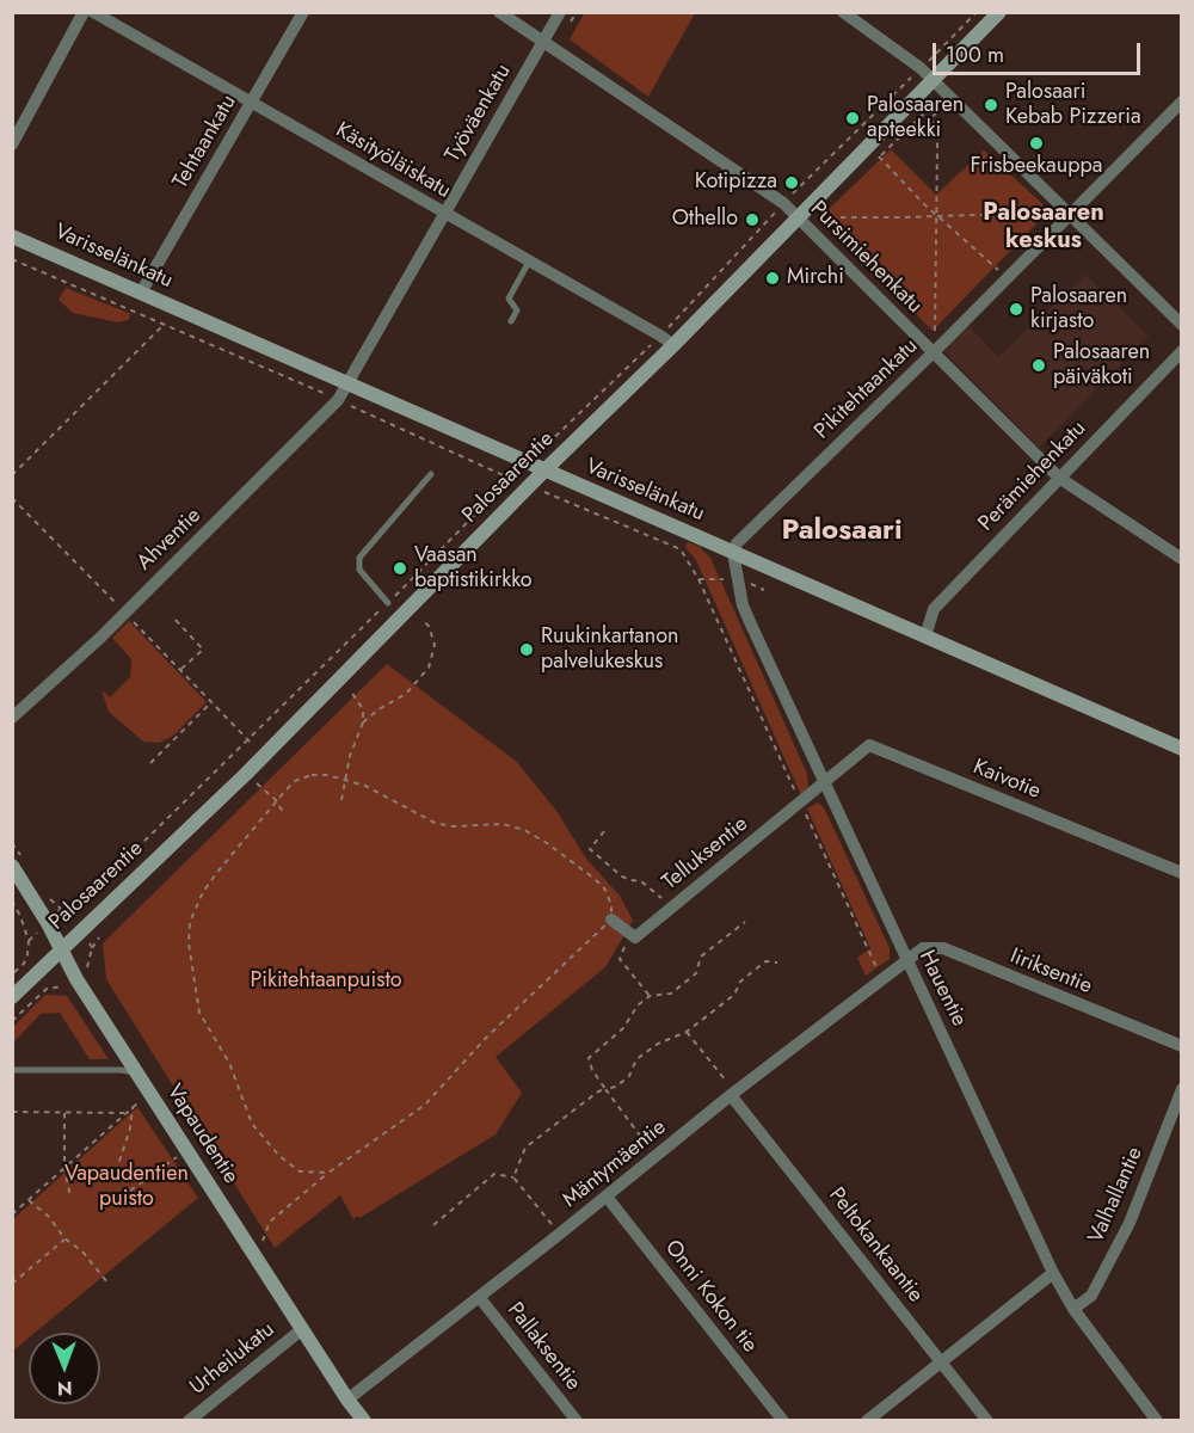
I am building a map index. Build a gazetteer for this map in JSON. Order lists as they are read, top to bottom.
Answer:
{
  "streets": {
    "street": [
      "Työväenkatu",
      "Tehtaankatu",
      "Käsityöläiskatu",
      "Varisselänkatu",
      "Pursimiehenkatu",
      "Pikitehtaankatu",
      "Perämiehenkatu",
      "Palosaarentie",
      "Ahventie",
      "Kaivotie",
      "Telluksentie",
      "Iiriksentie",
      "Hauentie",
      "Vapaudentie",
      "Mäntymäentie",
      "Valhallantie",
      "Peltokankaantie",
      "Onni Kokon tie",
      "Pallaksentie",
      "Urheilukatu"
    ]
  },
  "crossings": [
    ["Työväenkatu", "Käsityöläiskatu"],
    ["Työväenkatu", "Varisselänkatu"],
    ["Työväenkatu", "Pursimiehenkatu"],
    ["Työväenkatu", "Ahventie"],
    ["Tehtaankatu", "Käsityöläiskatu"],
    ["Tehtaankatu", "Varisselänkatu"],
    ["Käsityöläiskatu", "Palosaarentie"],
    ["Varisselänkatu", "Pikitehtaankatu"],
    ["Varisselänkatu", "Perämiehenkatu"],
    ["Varisselänkatu", "Palosaarentie"],
    ["Varisselänkatu", "Ahventie"],
    ["Varisselänkatu", "Hauentie"],
    ["Pursimiehenkatu", "Pikitehtaankatu"],
    ["Pursimiehenkatu", "Perämiehenkatu"],
    ["Pursimiehenkatu", "Palosaarentie"],
    ["Pikitehtaankatu", "Hauentie"],
    ["Palosaarentie", "Vapaudentie"],
    ["Kaivotie", "Telluksentie"],
    ["Kaivotie", "Hauentie"],
    ["Telluksentie", "Hauentie"],
    ["Iiriksentie", "Hauentie"],
    ["Iiriksentie", "Mäntymäentie"],
    ["Hauentie", "Mäntymäentie"],
    ["Hauentie", "Valhallantie"],
    ["Vapaudentie", "Mäntymäentie"],
    ["Vapaudentie", "Urheilukatu"],
    ["Mäntymäentie", "Peltokankaantie"],
    ["Mäntymäentie", "Onni Kokon tie"],
    ["Mäntymäentie", "Pallaksentie"]
  ],
  "districts": ["Palosaaren keskus", "Palosaari"],
  "parks": ["Pikitehtaanpuisto", "Vapaudentien puisto"],
  "places": [
    "Palosaari Kebab Pizzeria",
    "Palosaaren apteekki",
    "Frisbeekauppa",
    "Kotipizza",
    "Othello",
    "Mirchi",
    "Palosaaren kirjasto",
    "Palosaaren päiväkoti",
    "Vaasan baptistikirkko",
    "Ruukinkartanon palvelukeskus"
  ],
  "scale_bar": "100 m",
  "north": "bottom"
}
